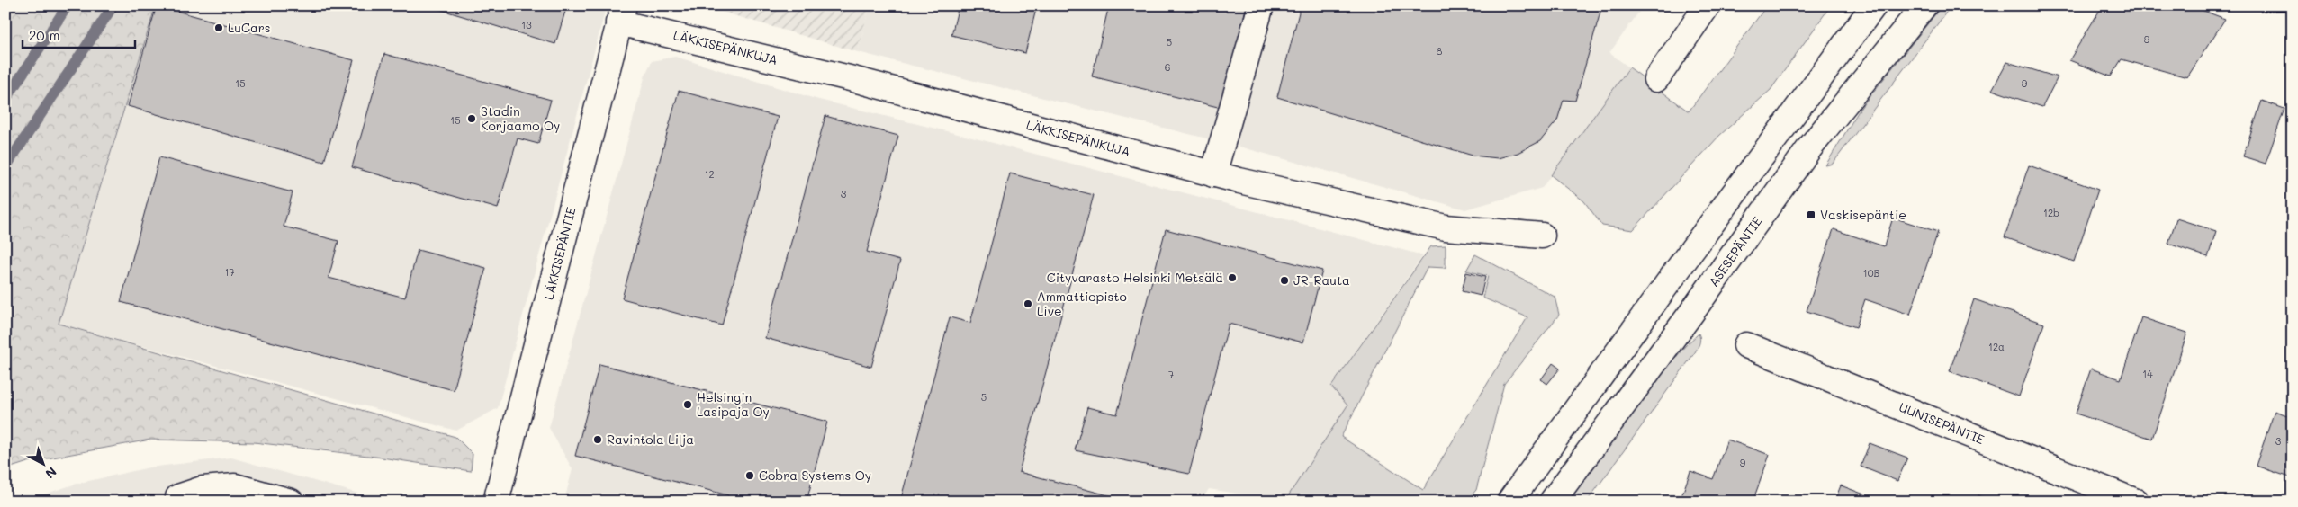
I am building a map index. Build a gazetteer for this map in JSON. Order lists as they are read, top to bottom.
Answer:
{
  "streets": {
    "street": [
      "LÄKKISEPÄNKUJA",
      "ASESEPÄNTIE",
      "LÄKKISEPÄNTIE",
      "UUNISEPÄNTIE"
    ]
  },
  "crossings": [
    ["LÄKKISEPÄNKUJA", "LÄKKISEPÄNTIE"]
  ],
  "places": {
    "other": [
      "LuCars",
      "Stadin Korjaamo Oy",
      "Cityvarasto Helsinki Metsälä",
      "JR-Rauta",
      "Ammattiopisto Live",
      "Helsingin Lasipaja Oy",
      "Ravintola Lilja",
      "Cobra Systems Oy"
    ],
    "transit": ["Vaskisepäntie"]
  },
  "house_numbers": [
    "13",
    "9",
    "5",
    "8",
    "6",
    "15",
    "9",
    "15",
    "12",
    "3",
    "12b",
    "17",
    "10B",
    "12a",
    "14",
    "7",
    "5",
    "3",
    "9"
  ],
  "scale_bar": "20 m",
  "north": "bottom right"
}
